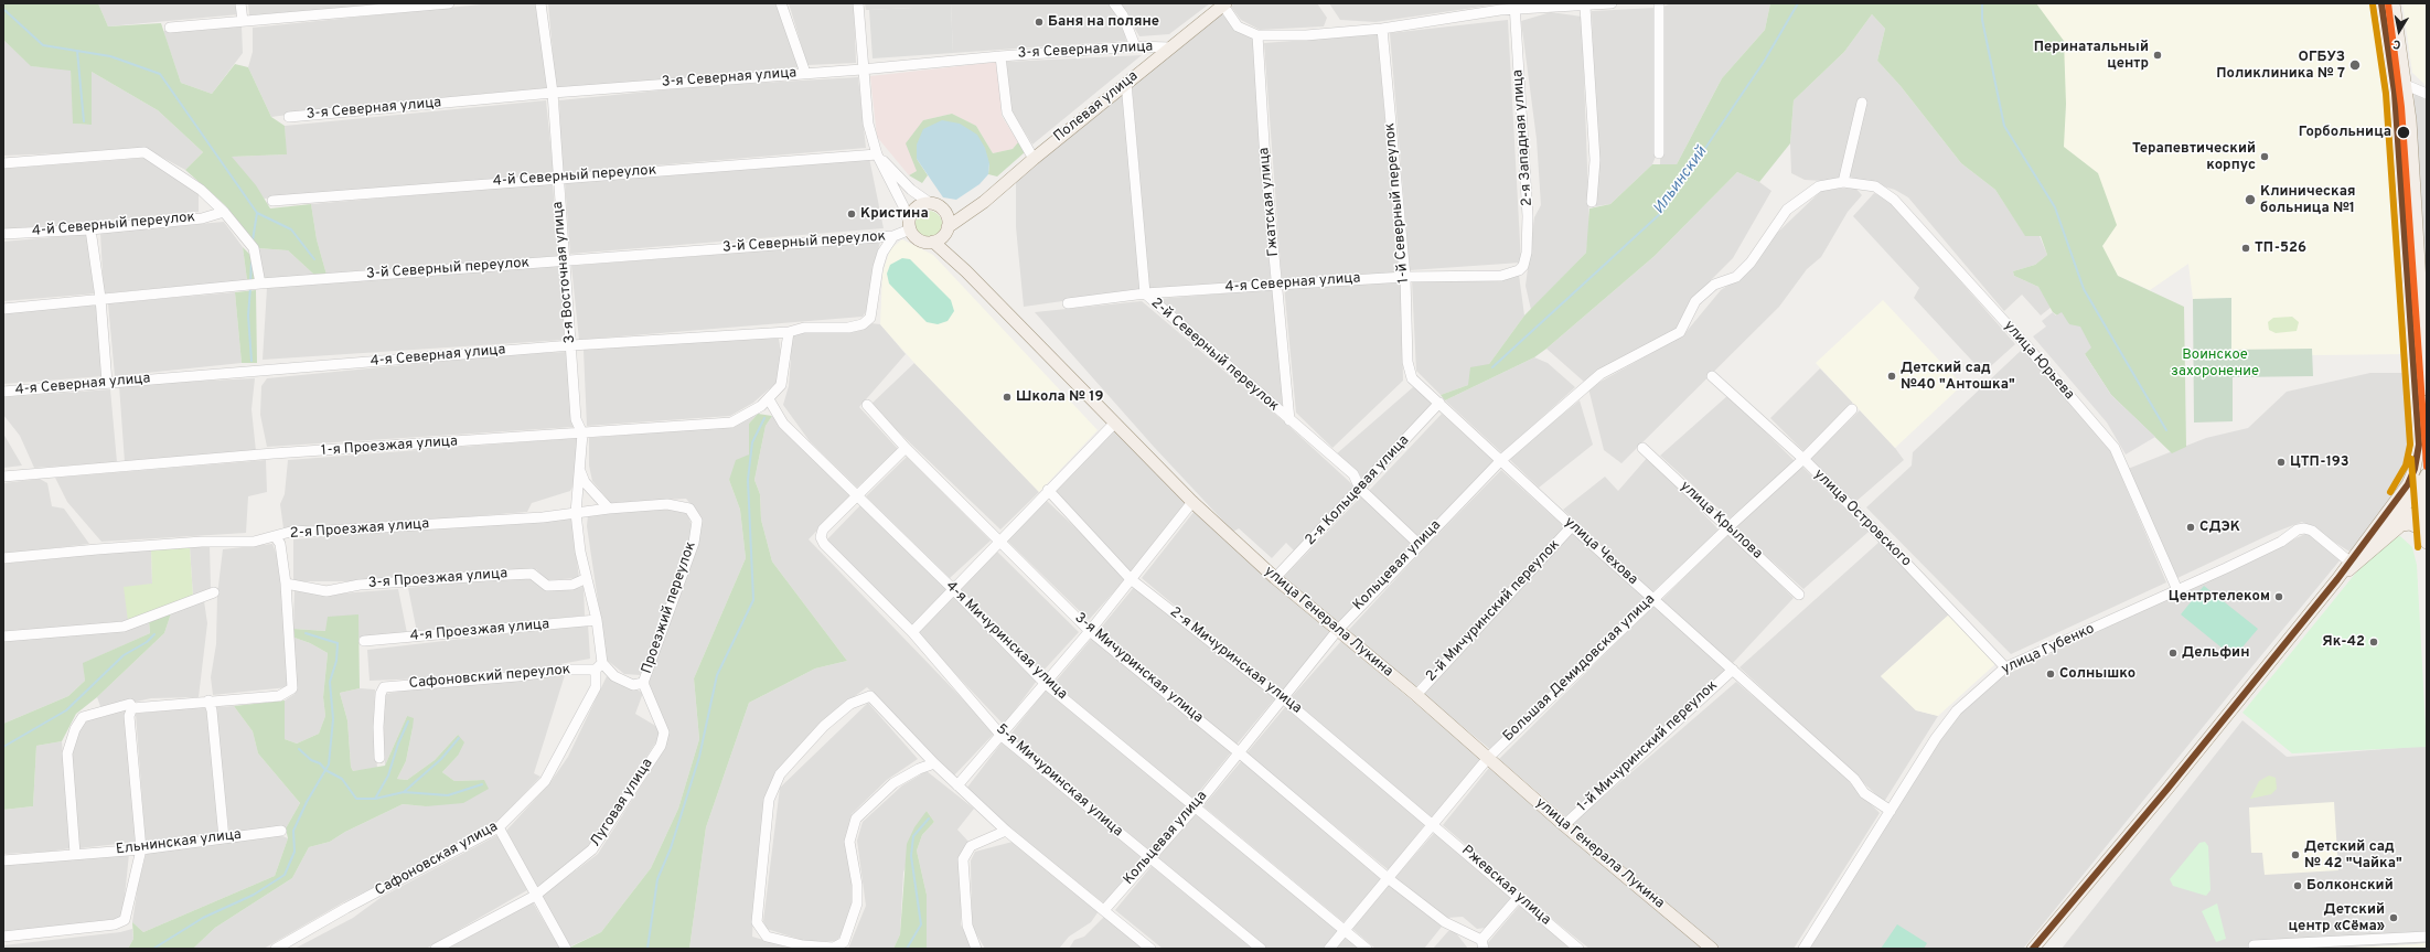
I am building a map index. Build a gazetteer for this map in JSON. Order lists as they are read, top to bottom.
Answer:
{
  "streets": {
    "main road": ["Полевая улица", "улица Генерала Лукина"],
    "street": [
      "3-я Северная улица",
      "2-я Западная улица",
      "4-й Северный переулок",
      "Гжатская улица",
      "1-й Северный переулок",
      "3-й Северный переулок",
      "3-я Восточная улица",
      "4-я Северная улица",
      "2-й Северный переулок",
      "улица Юрьева",
      "1-я Проезжая улица",
      "2-я Кольцевая улица",
      "улица Островского",
      "улица Крылова",
      "2-я Проезжая улица",
      "улица Чехова",
      "Кольцевая улица",
      "3-я Проезжая улица",
      "Проезжий переулок",
      "2-й Мичуринский переулок",
      "4-я Проезжая улица",
      "4-я Мичуринская улица",
      "улица Губенко",
      "2-я Мичуринская улица",
      "3-я Мичуринская улица",
      "Большая Демидовская улица",
      "Сафоновский переулок",
      "1-й Мичуринский переулок",
      "5-я Мичуринская улица",
      "Луговая улица",
      "Ельнинская улица",
      "Сафоновская улица",
      "Ржевская улица"
    ]
  },
  "crossings": [
    ["3-я Северная улица", "Полевая улица"],
    ["3-я Северная улица", "3-я Восточная улица"],
    ["Полевая улица", "3-й Северный переулок"],
    ["Полевая улица", "2-й Северный переулок"],
    ["Полевая улица", "улица Генерала Лукина"],
    ["2-я Западная улица", "4-я Северная улица"],
    ["4-й Северный переулок", "3-я Восточная улица"],
    ["Гжатская улица", "4-я Северная улица"],
    ["Гжатская улица", "2-й Северный переулок"],
    ["1-й Северный переулок", "4-я Северная улица"],
    ["1-й Северный переулок", "улица Чехова"],
    ["3-й Северный переулок", "3-я Восточная улица"],
    ["3-й Северный переулок", "4-я Северная улица"],
    ["3-й Северный переулок", "улица Генерала Лукина"],
    ["3-я Восточная улица", "4-я Северная улица"],
    ["3-я Восточная улица", "1-я Проезжая улица"],
    ["3-я Восточная улица", "2-я Проезжая улица"],
    ["3-я Восточная улица", "Сафоновская улица"],
    ["4-я Северная улица", "2-й Северный переулок"],
    ["4-я Северная улица", "1-я Проезжая улица"],
    ["2-й Северный переулок", "2-я Кольцевая улица"],
    ["2-й Северный переулок", "Кольцевая улица"],
    ["улица Юрьева", "Кольцевая улица"],
    ["улица Юрьева", "улица Губенко"],
    ["1-я Проезжая улица", "4-я Мичуринская улица"],
    ["2-я Кольцевая улица", "улица Чехова"],
    ["2-я Кольцевая улица", "улица Генерала Лукина"],
    ["улица Островского", "улица Губенко"],
    ["улица Островского", "Большая Демидовская улица"],
    ["улица Крылова", "Большая Демидовская улица"],
    ["2-я Проезжая улица", "Проезжий переулок"],
    ["2-я Проезжая улица", "Сафоновская улица"],
    ["улица Чехова", "Кольцевая улица"],
    ["улица Чехова", "2-й Мичуринский переулок"],
    ["улица Чехова", "улица Губенко"],
    ["улица Чехова", "Большая Демидовская улица"],
    ["улица Чехова", "1-й Мичуринский переулок"],
    ["Кольцевая улица", "улица Генерала Лукина"],
    ["Кольцевая улица", "4-я Мичуринская улица"],
    ["Кольцевая улица", "2-я Мичуринская улица"],
    ["Кольцевая улица", "3-я Мичуринская улица"],
    ["Кольцевая улица", "5-я Мичуринская улица"],
    ["3-я Проезжая улица", "Сафоновская улица"],
    ["Проезжий переулок", "Луговая улица"],
    ["2-й Мичуринский переулок", "улица Генерала Лукина"],
    ["улица Генерала Лукина", "Большая Демидовская улица"],
    ["улица Генерала Лукина", "1-й Мичуринский переулок"],
    ["4-я Проезжая улица", "Сафоновская улица"],
    ["4-я Мичуринская улица", "Большая Демидовская улица"],
    ["4-я Мичуринская улица", "5-я Мичуринская улица"],
    ["2-я Мичуринская улица", "Большая Демидовская улица"],
    ["2-я Мичуринская улица", "Ржевская улица"],
    ["3-я Мичуринская улица", "Большая Демидовская улица"],
    ["Большая Демидовская улица", "Ржевская улица"],
    ["Сафоновский переулок", "Сафоновская улица"]
  ],
  "water": ["Ильинский"],
  "parks": ["Воинское захоронение"],
  "places": [
    "Баня на поляне",
    "Перинатальный центр",
    "ОГБУЗ Поликлиника № 7",
    "Горбольница",
    "Терапевтический корпус",
    "Клиническая больница №1",
    "Кристина",
    "ТП-526",
    "Детский сад №40 \"Антошка\"",
    "Школа № 19",
    "ЦТП-193",
    "СДЭК",
    "Центртелеком",
    "Як-42",
    "Дельфин",
    "Солнышко",
    "Детский сад № 42 \"Чайка\"",
    "Болконский",
    "Детский центр «Сёма»"
  ],
  "north": "bottom"
}
